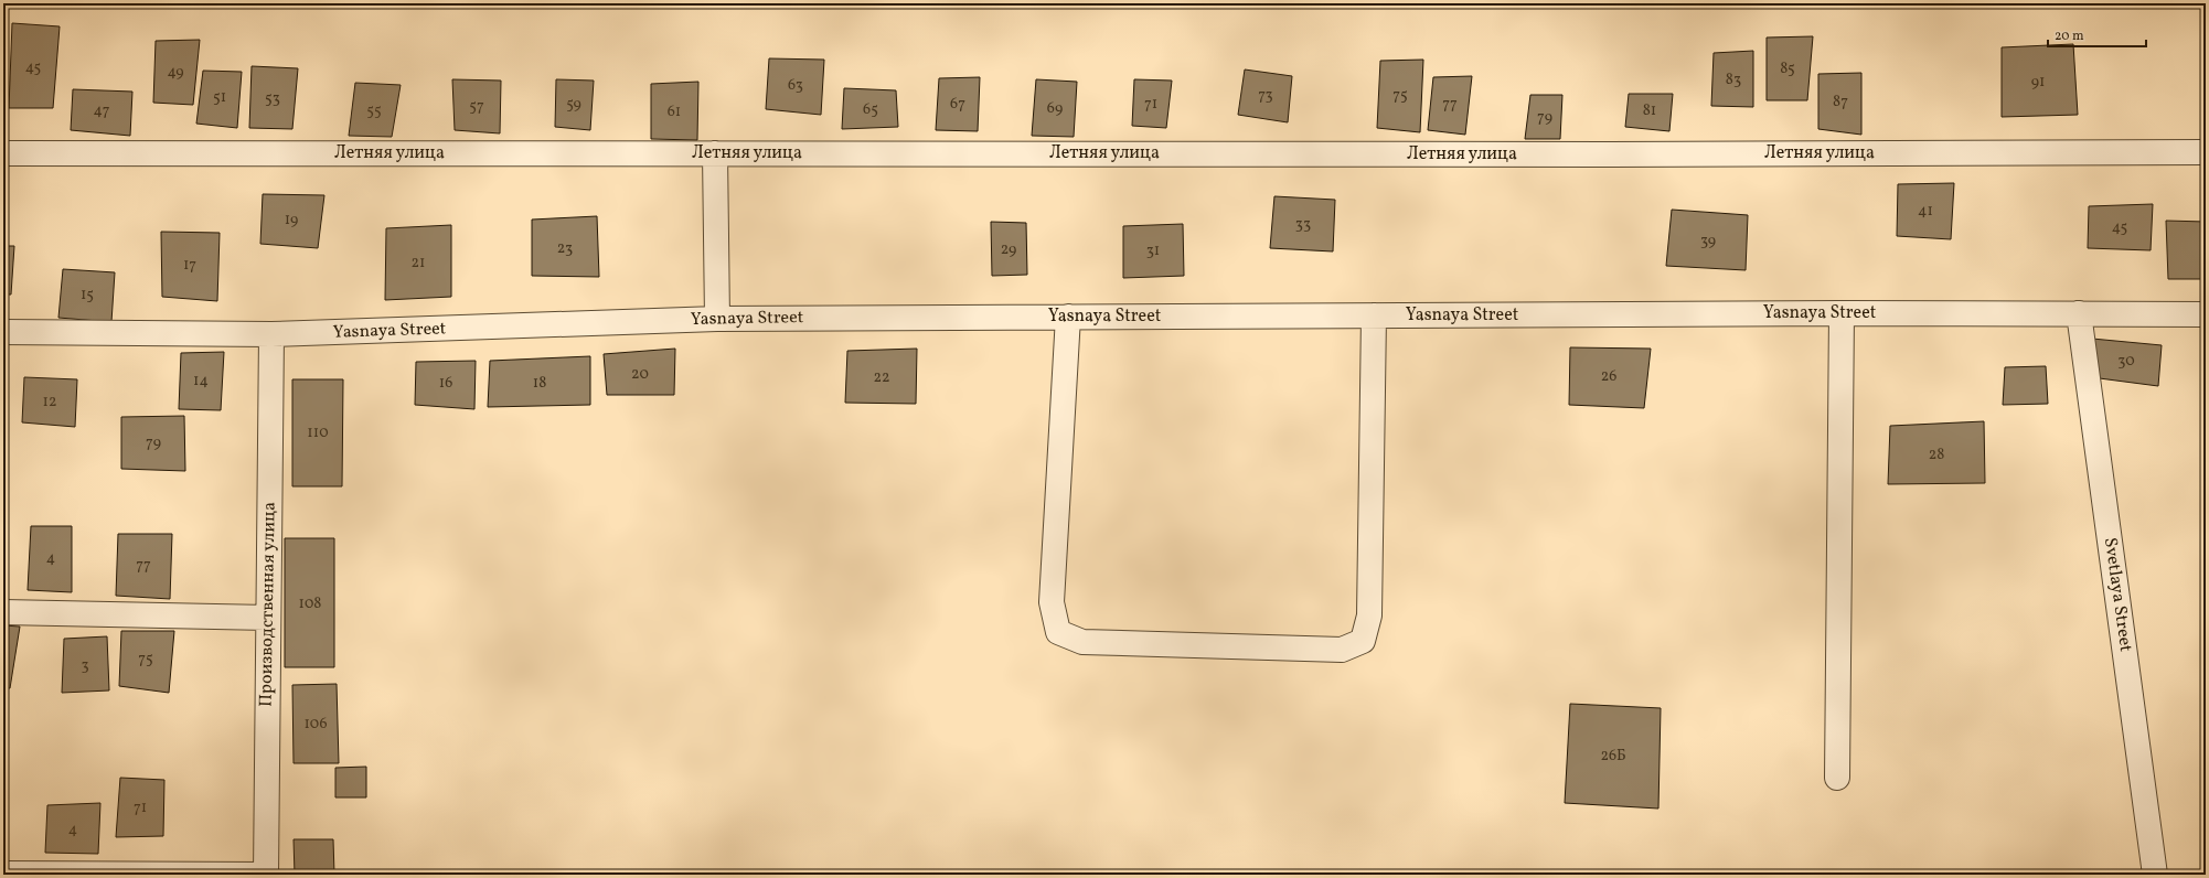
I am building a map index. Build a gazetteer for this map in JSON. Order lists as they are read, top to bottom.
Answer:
{
  "streets": {
    "street": [
      "Летняя улица",
      "Yasnaya Street",
      "Svetlaya Street",
      "Производственная улица"
    ]
  },
  "crossings": [
    ["Yasnaya Street", "Svetlaya Street"],
    ["Yasnaya Street", "Производственная улица"]
  ],
  "house_numbers": [
    "45",
    "85",
    "49",
    "83",
    "91",
    "63",
    "73",
    "75",
    "51",
    "53",
    "87",
    "59",
    "67",
    "71",
    "77",
    "57",
    "69",
    "65",
    "47",
    "55",
    "81",
    "61",
    "79",
    "41",
    "19",
    "33",
    "45",
    "39",
    "23",
    "29",
    "31",
    "21",
    "17",
    "15",
    "30",
    "20",
    "26",
    "22",
    "14",
    "16",
    "18",
    "12",
    "110",
    "79",
    "28",
    "4",
    "77",
    "108",
    "75",
    "3",
    "106",
    "26Б",
    "71",
    "4"
  ],
  "scale_bar": "20 m"
}
